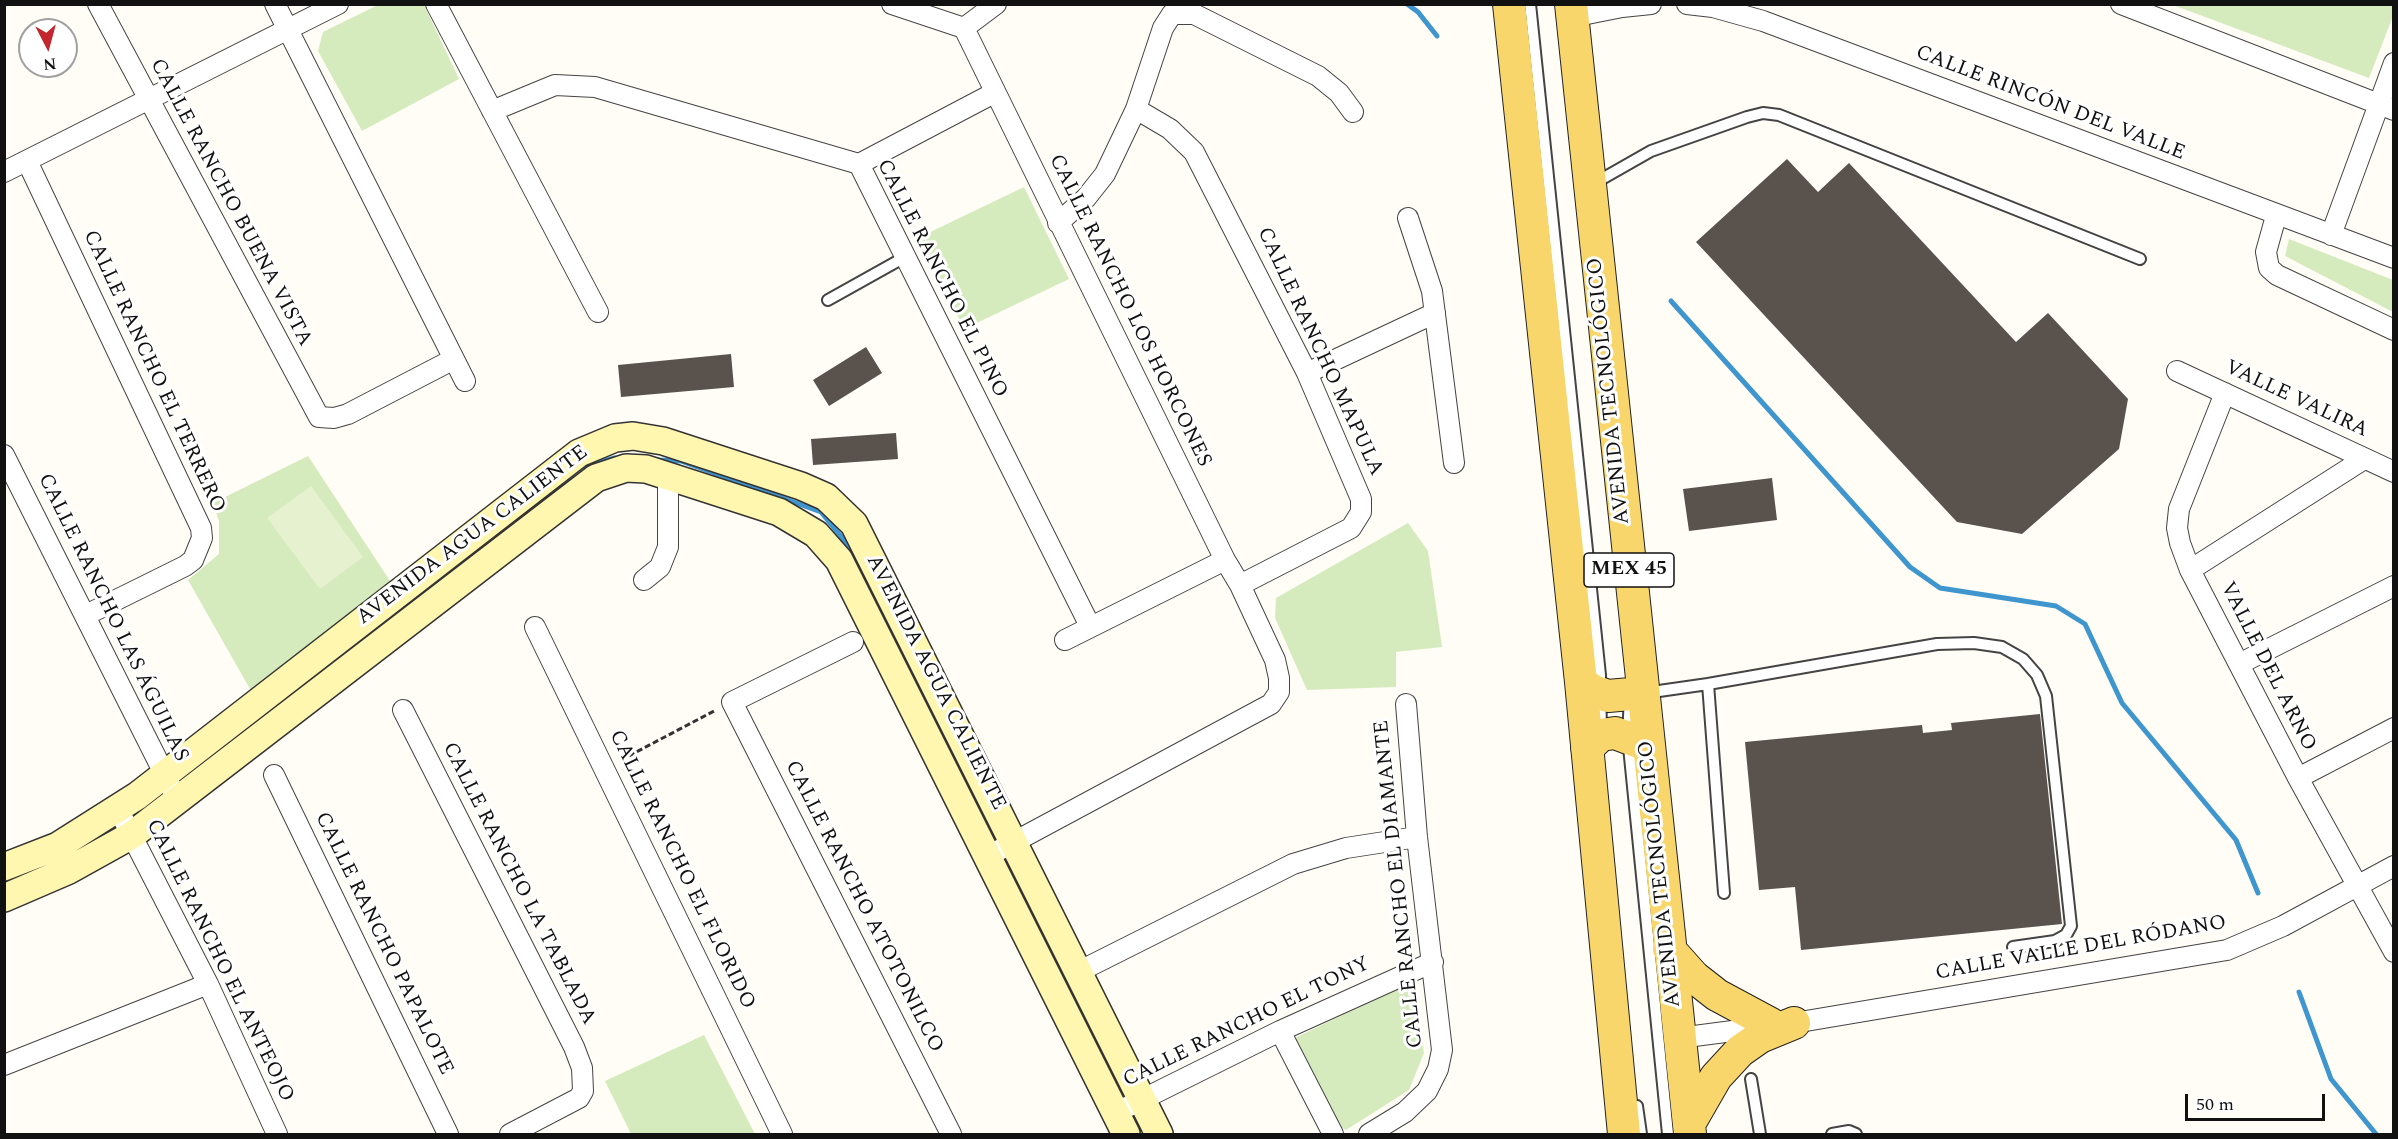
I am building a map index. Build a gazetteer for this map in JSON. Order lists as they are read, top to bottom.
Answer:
{
  "streets": {
    "main road": ["AVENIDA TECNOLÓGICO", "MEX 45"],
    "street": [
      "CALLE RINCÓN DEL VALLE",
      "CALLE RANCHO BUENA VISTA",
      "CALLE RANCHO EL PINO",
      "CALLE RANCHO LOS HORCONES",
      "CALLE RANCHO MAPULA",
      "CALLE RANCHO EL TERRERO",
      "VALLE VALIRA",
      "AVENIDA AGUA CALIENTE",
      "CALLE RANCHO LAS ÁGUILAS",
      "VALLE DEL ARNO",
      "CALLE RANCHO EL FLORIDO",
      "CALLE RANCHO LA TABLADA",
      "CALLE RANCHO EL DIAMANTE",
      "CALLE RANCHO ATOTONILCO",
      "CALLE RANCHO PAPALOTE",
      "CALLE VALLE DEL RÓDANO",
      "CALLE RANCHO EL ANTEOJO",
      "CALLE RANCHO EL TONY"
    ]
  },
  "crossings": [
    ["CALLE RANCHO LOS HORCONES", "CALLE RANCHO MAPULA"],
    ["CALLE RANCHO LOS HORCONES", "AVENIDA AGUA CALIENTE"],
    ["CALLE RANCHO EL TERRERO", "CALLE RANCHO LAS ÁGUILAS"],
    ["AVENIDA TECNOLÓGICO", "CALLE VALLE DEL RÓDANO"],
    ["VALLE VALIRA", "VALLE DEL ARNO"],
    ["AVENIDA AGUA CALIENTE", "CALLE RANCHO LAS ÁGUILAS"],
    ["AVENIDA AGUA CALIENTE", "CALLE RANCHO EL ANTEOJO"],
    ["AVENIDA AGUA CALIENTE", "CALLE RANCHO EL TONY"],
    ["VALLE DEL ARNO", "CALLE VALLE DEL RÓDANO"],
    ["CALLE RANCHO EL DIAMANTE", "CALLE RANCHO EL TONY"]
  ],
  "scale_bar": "50 m",
  "north": "bottom"
}
